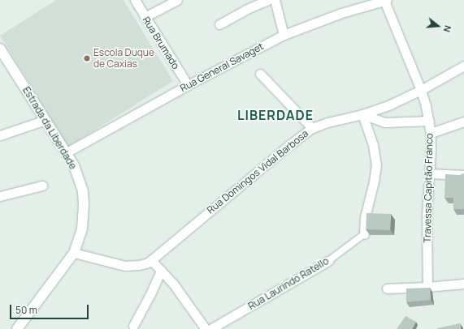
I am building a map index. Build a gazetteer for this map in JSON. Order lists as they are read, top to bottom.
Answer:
{
  "streets": {
    "main road": ["Estrada da Liberdade"],
    "street": [
      "Rua Brumado",
      "Rua General Savaget",
      "Rua Domingos Vidal Barbosa",
      "Travessa Capitão Franco",
      "Rua Laurindo Ratello"
    ]
  },
  "crossings": [
    ["Rua Brumado", "Rua General Savaget"],
    ["Rua General Savaget", "Estrada da Liberdade"],
    ["Rua General Savaget", "Travessa Capitão Franco"],
    ["Rua Domingos Vidal Barbosa", "Travessa Capitão Franco"]
  ],
  "districts": ["LIBERDADE"],
  "places": ["Escola Duque de Caxias"],
  "scale_bar": "50 m",
  "north": "right"
}
